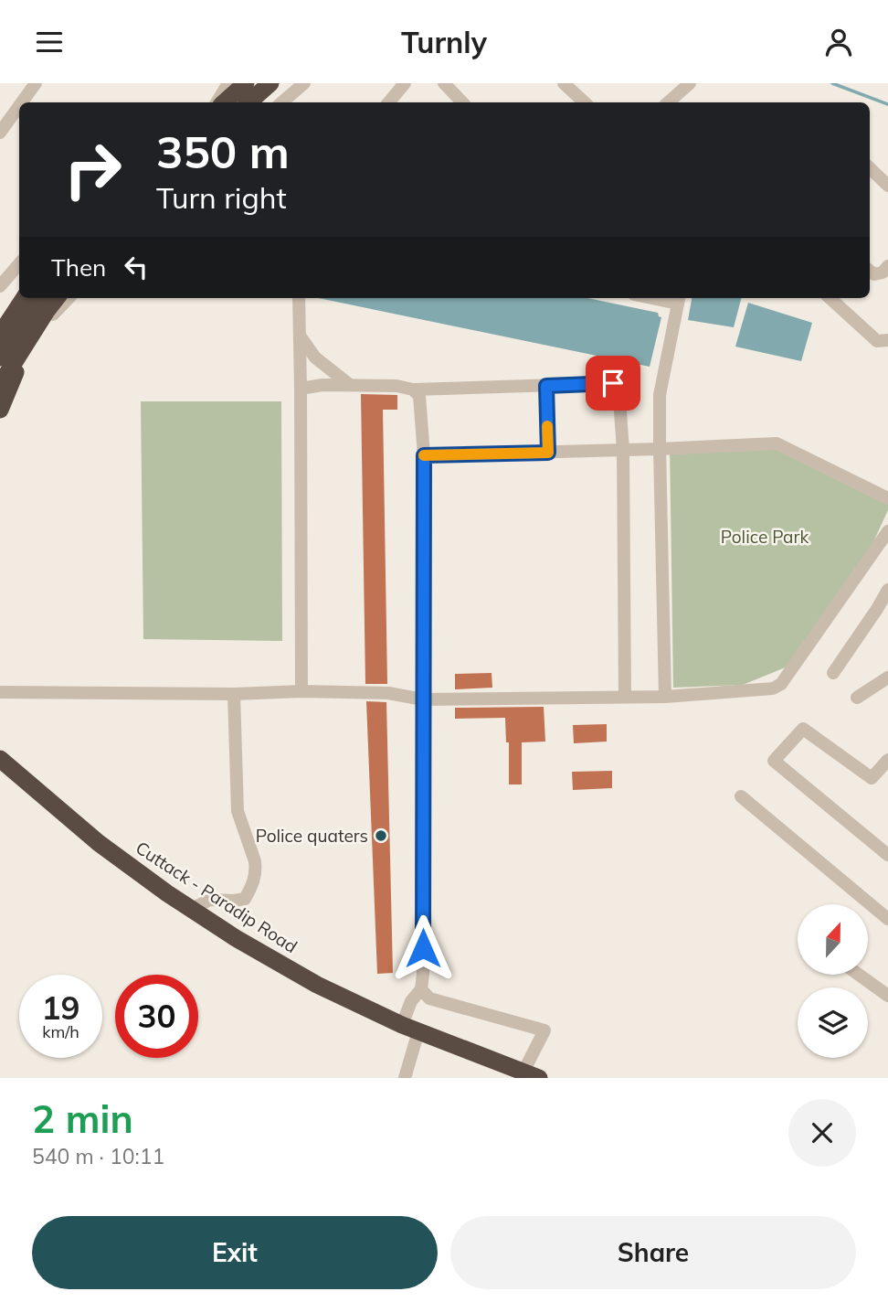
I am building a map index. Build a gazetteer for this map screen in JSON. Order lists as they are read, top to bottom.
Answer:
{
  "streets": {
    "highway": ["Cuttack - Paradip Road"]
  },
  "parks": ["Police Park"],
  "places": ["Police quaters"],
  "north": "top",
  "page": {
    "header": "Turnly",
    "turn": ["350 m", "Turn right"],
    "then": "Then",
    "speed": "19 km/h",
    "limit": "30",
    "heading": ["2 min", "540 m · 10:11"],
    "buttons": ["Exit", "Share"]
  }
}
